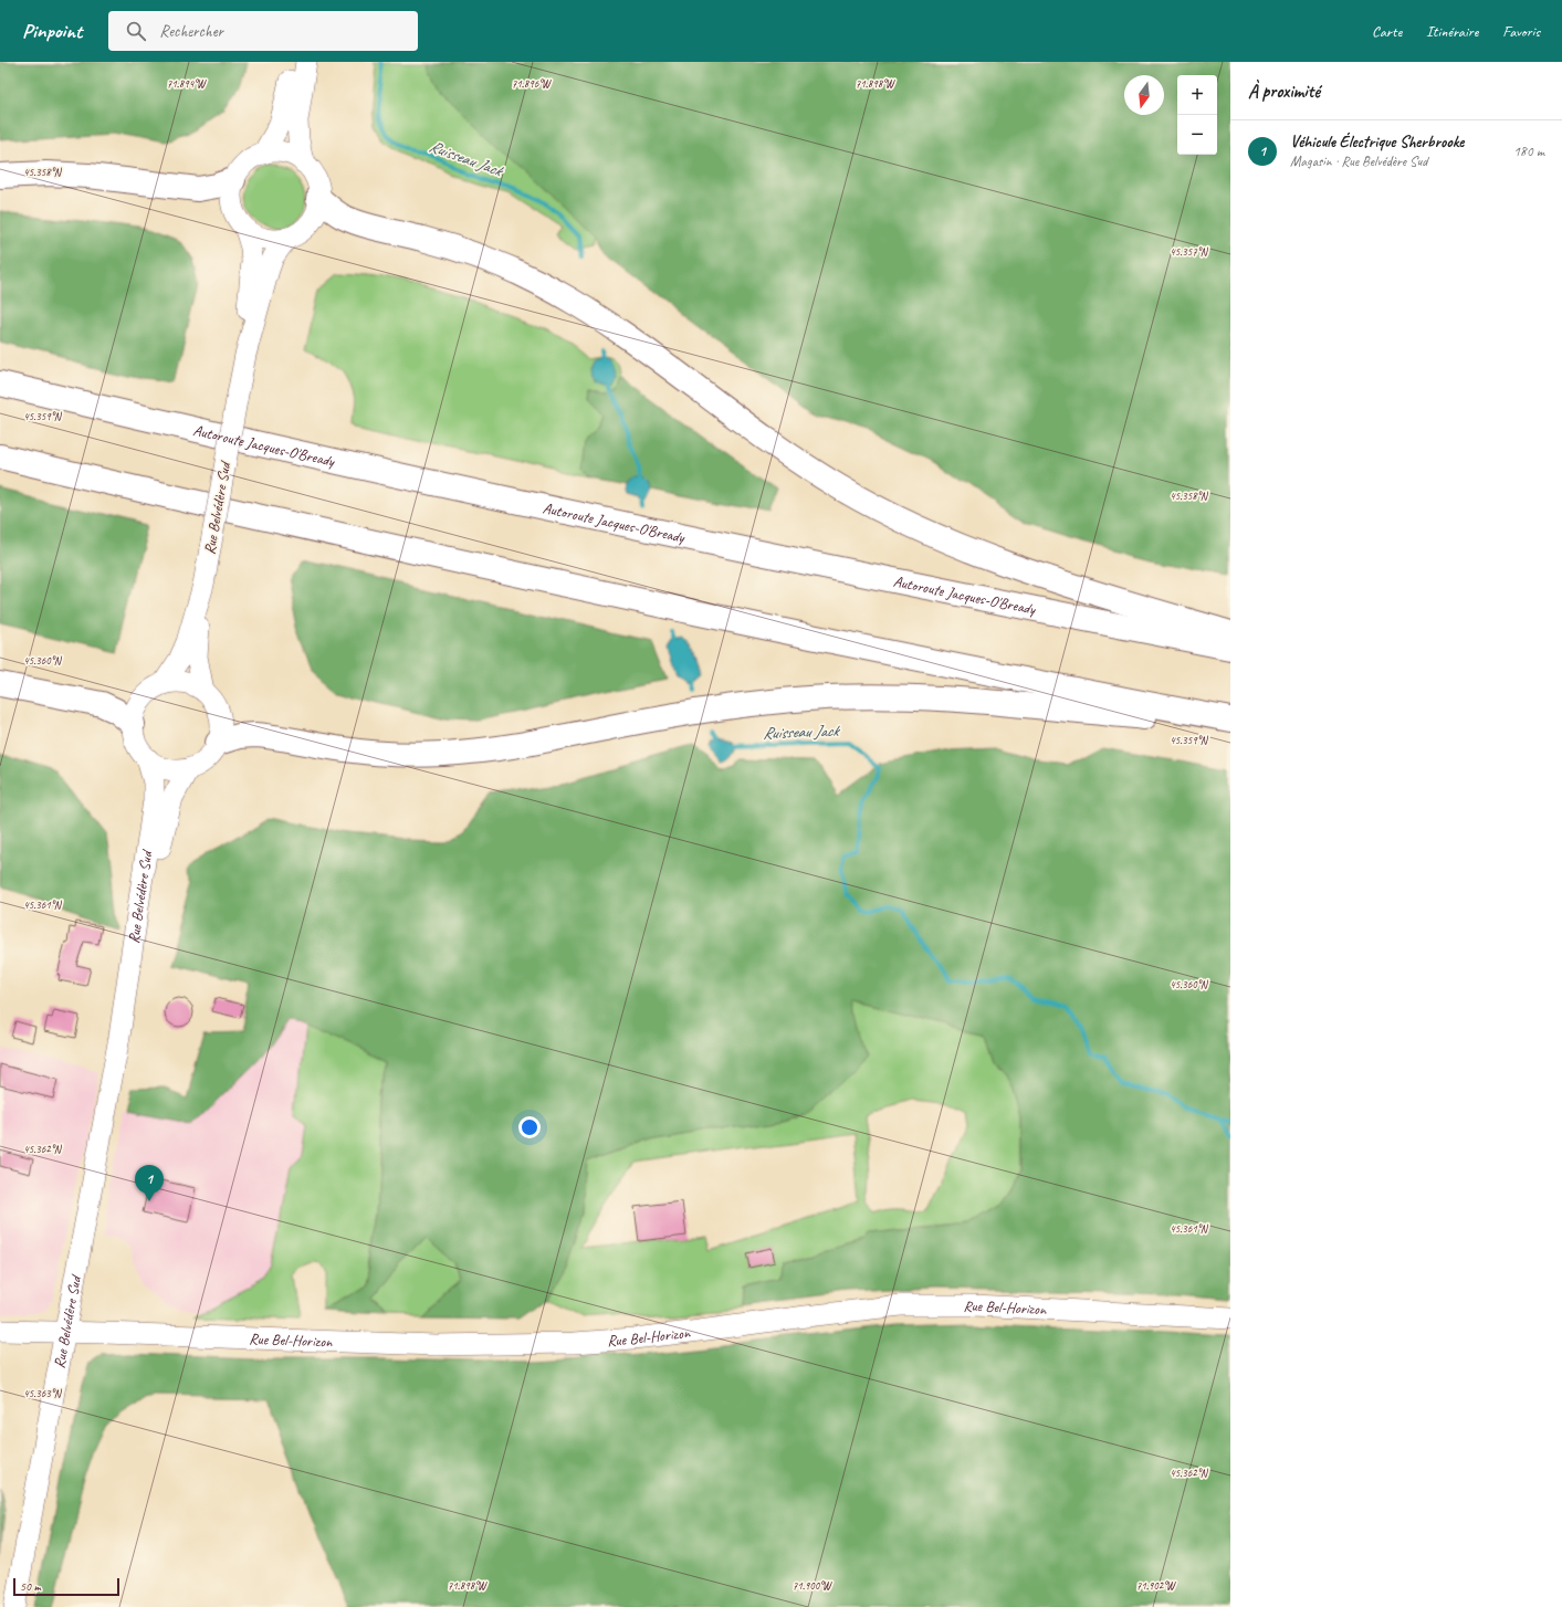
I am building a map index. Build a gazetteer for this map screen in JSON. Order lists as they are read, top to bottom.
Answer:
{
  "streets": {
    "highway": ["Autoroute Jacques-O'Bready"],
    "street": ["Rue Belvédère Sud", "Rue Bel-Horizon"]
  },
  "crossings": [
    ["Rue Belvédère Sud", "Rue Bel-Horizon"]
  ],
  "water": ["Ruisseau Jack"],
  "scale_bar": "50 m",
  "north": "bottom",
  "page": {
    "header": "Pinpoint",
    "search": "Rechercher",
    "nav": ["Carte", "Itinéraire", "Favoris"],
    "heading": "À proximité",
    "map_buttons": ["+", "−"],
    "list": [
      {
        "mark": "1",
        "name": "Véhicule Électrique Sherbrooke",
        "note": "Magasin · Rue Belvédère Sud",
        "value": "180 m"
      }
    ],
    "pins": "1",
    "scale": "50 m"
  },
  "coordinates": [
    "71.894°W",
    "71.896°W",
    "71.898°W",
    "45.358°N",
    "45.357°N",
    "45.359°N",
    "45.360°N",
    "45.361°N",
    "45.362°N",
    "45.363°N",
    "71.900°W",
    "71.902°W"
  ]
}
